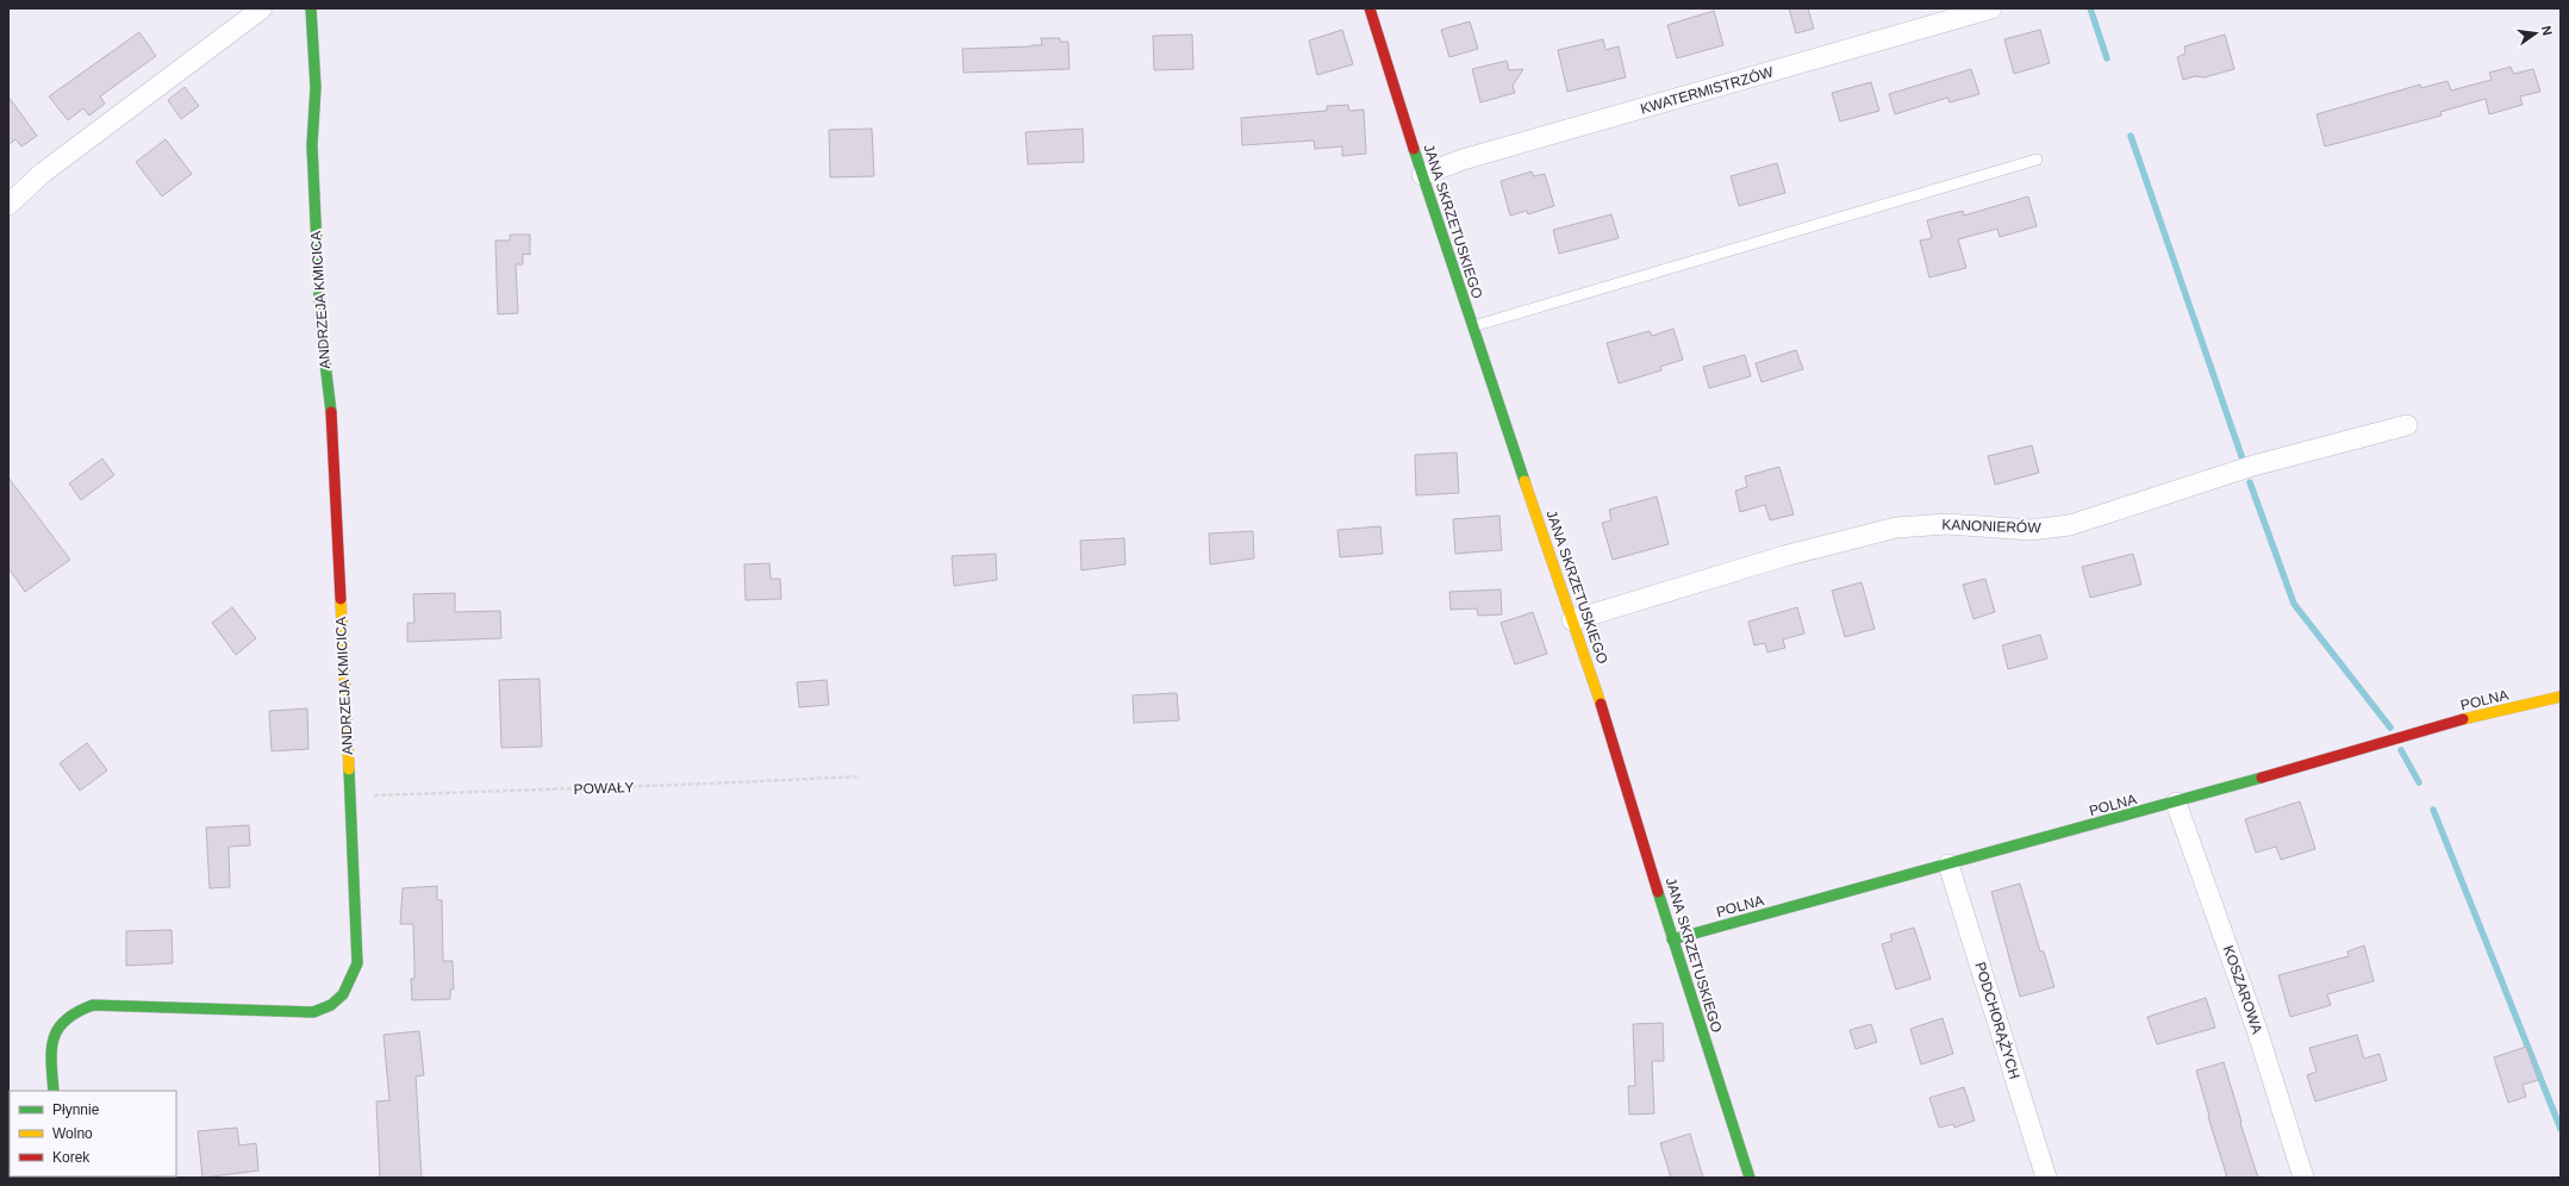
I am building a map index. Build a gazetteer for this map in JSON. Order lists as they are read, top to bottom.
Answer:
{
  "streets": {
    "street": [
      "KWATERMISTRZÓW",
      "JANA SKRZETUSKIEGO",
      "ANDRZEJA KMICICA",
      "KANONIERÓW",
      "POLNA",
      "KOSZAROWA",
      "PODCHORĄŻYCH"
    ],
    "path": ["POWAŁY"]
  },
  "crossings": [
    ["KWATERMISTRZÓW", "JANA SKRZETUSKIEGO"],
    ["JANA SKRZETUSKIEGO", "KANONIERÓW"],
    ["JANA SKRZETUSKIEGO", "POLNA"],
    ["ANDRZEJA KMICICA", "POWAŁY"],
    ["POLNA", "KOSZAROWA"],
    ["POLNA", "PODCHORĄŻYCH"]
  ],
  "legend": ["Płynnie", "Wolno", "Korek"],
  "north": "right"
}
